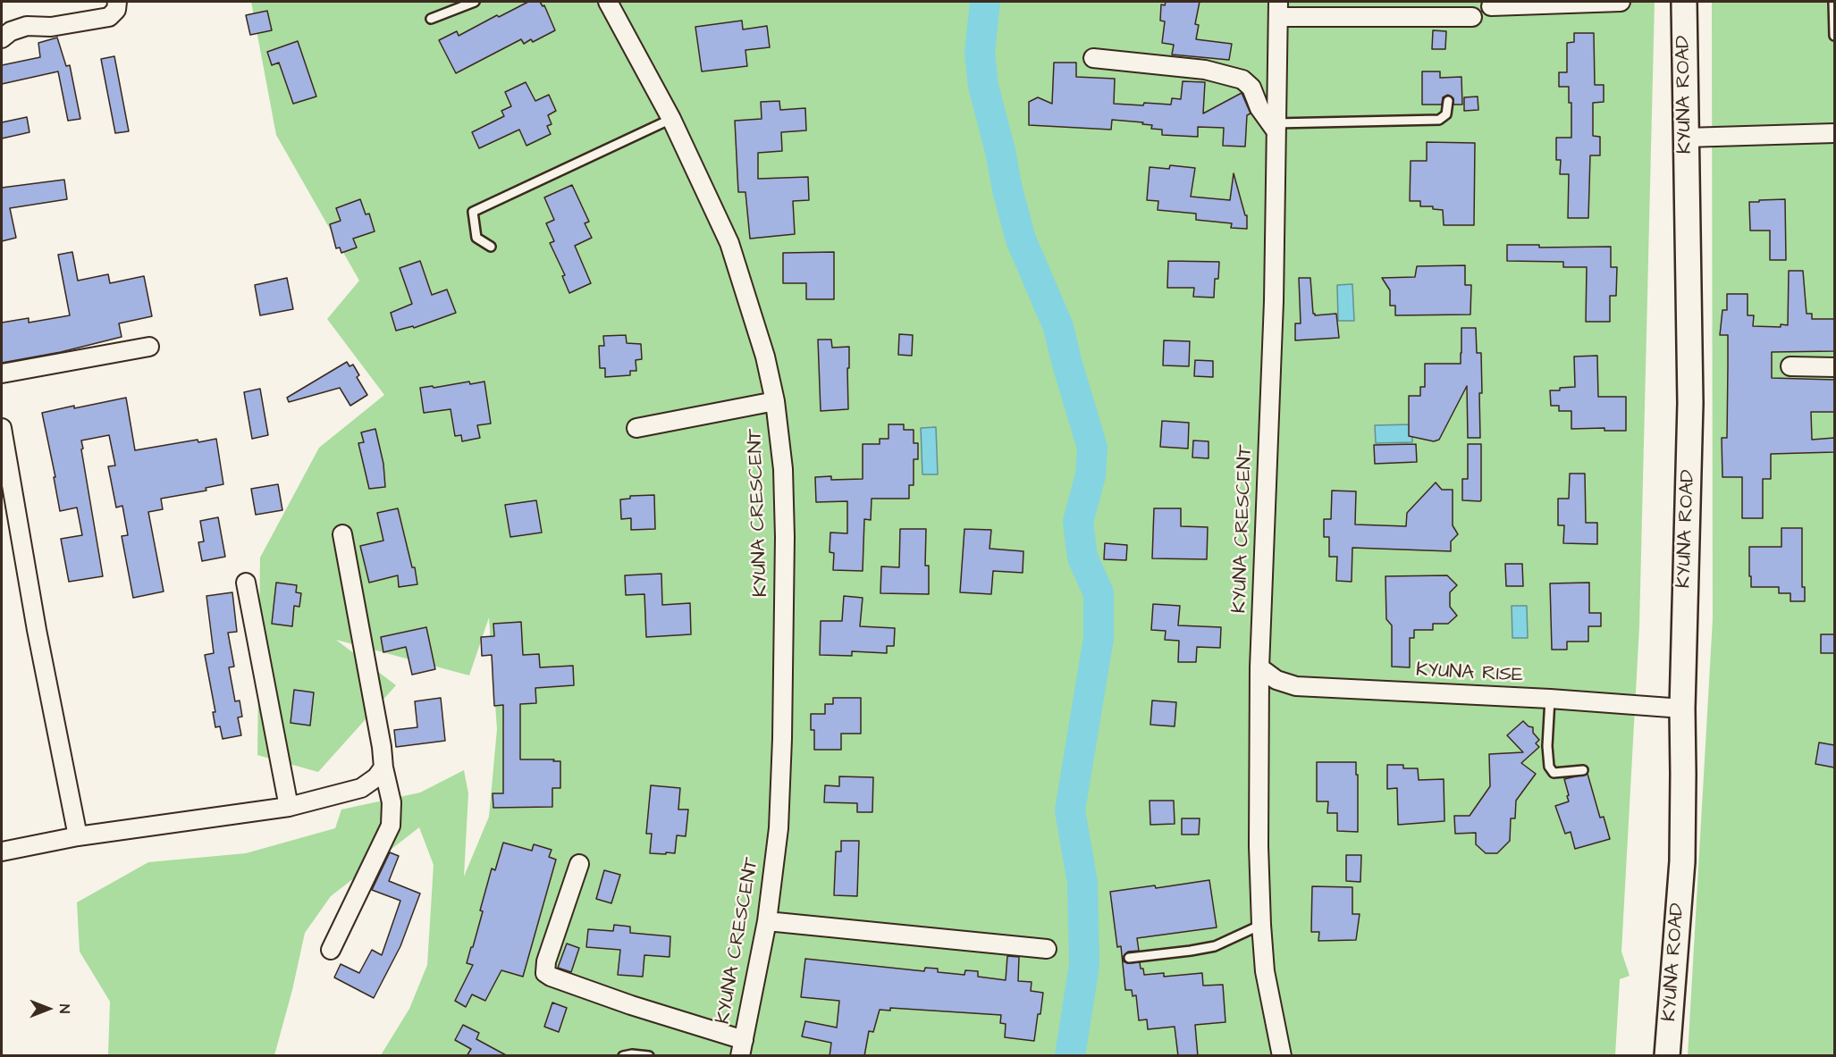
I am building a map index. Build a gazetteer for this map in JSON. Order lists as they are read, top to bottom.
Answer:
{
  "streets": {
    "main road": ["KYUNA ROAD"],
    "street": ["KYUNA CRESCENT", "KYUNA RISE"]
  },
  "crossings": [
    ["KYUNA ROAD", "KYUNA RISE"],
    ["KYUNA CRESCENT", "KYUNA RISE"]
  ],
  "north": "right"
}
